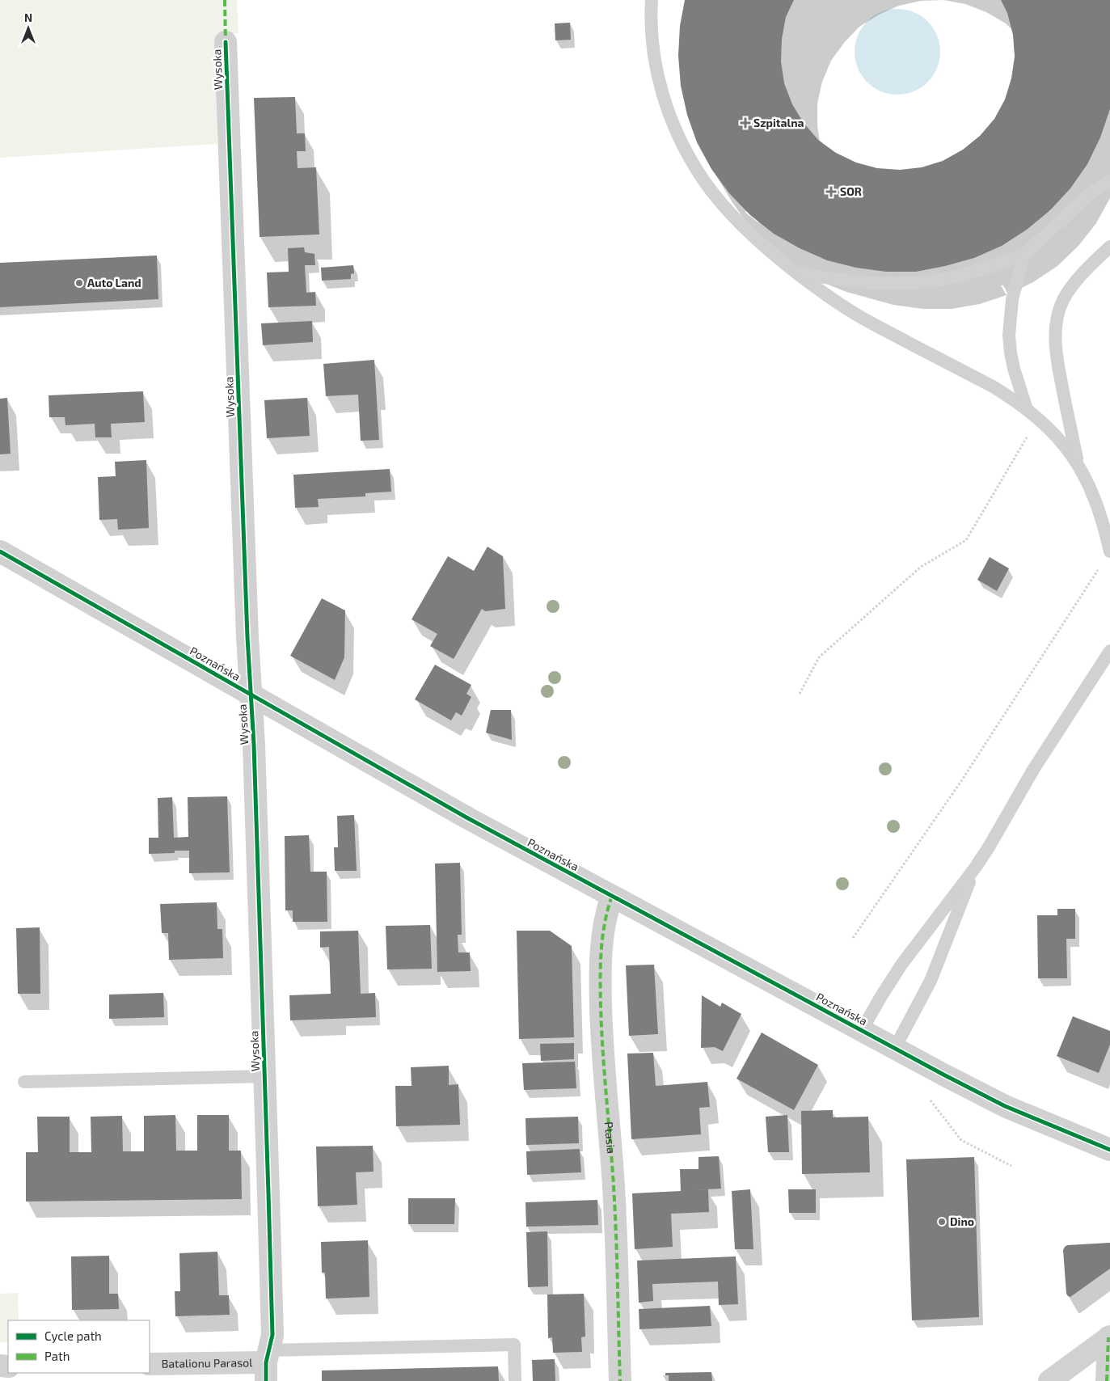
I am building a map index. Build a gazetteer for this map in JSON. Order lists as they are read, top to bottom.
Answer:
{
  "streets": {
    "street": [
      "Wysoka",
      "Poznańska",
      "Ptasia",
      "Batalionu Parasol"
    ]
  },
  "crossings": [
    ["Wysoka", "Poznańska"],
    ["Wysoka", "Batalionu Parasol"],
    ["Poznańska", "Ptasia"]
  ],
  "places": {
    "health": ["Szpitalna", "SOR"],
    "other": ["Auto Land", "Dino"]
  },
  "legend": ["Cycle path", "Path"],
  "north": "top"
}
